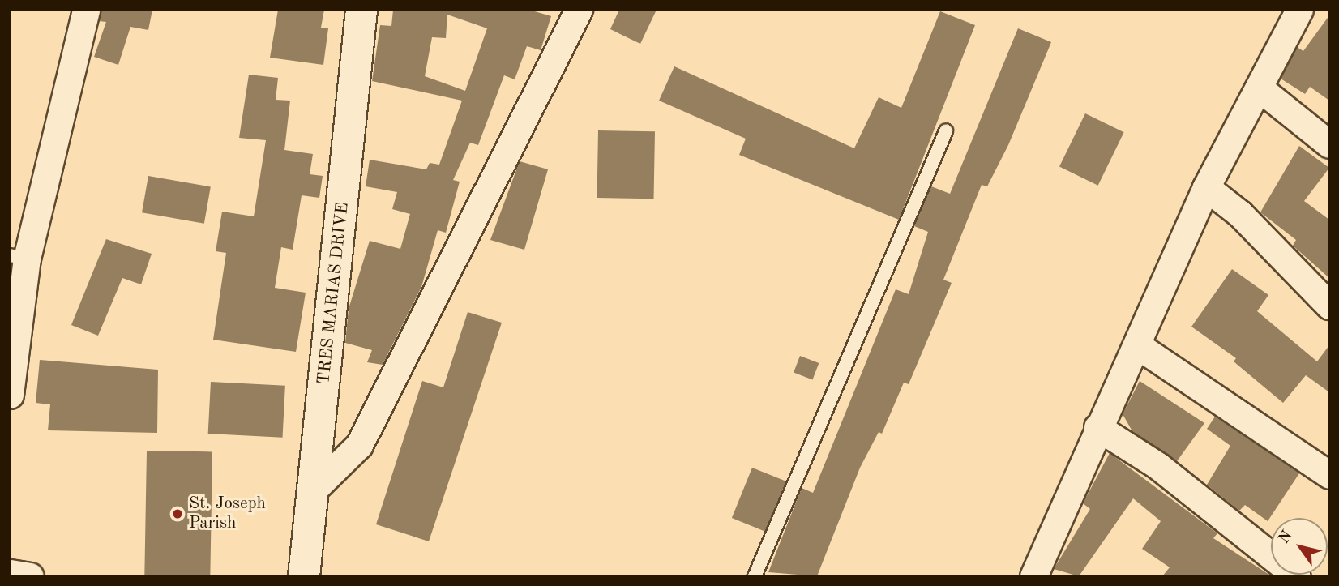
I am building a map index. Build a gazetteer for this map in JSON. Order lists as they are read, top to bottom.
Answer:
{
  "streets": {
    "main road": ["TRES MARIAS DRIVE"]
  },
  "places": ["St. Joseph Parish"],
  "north": "top left"
}
